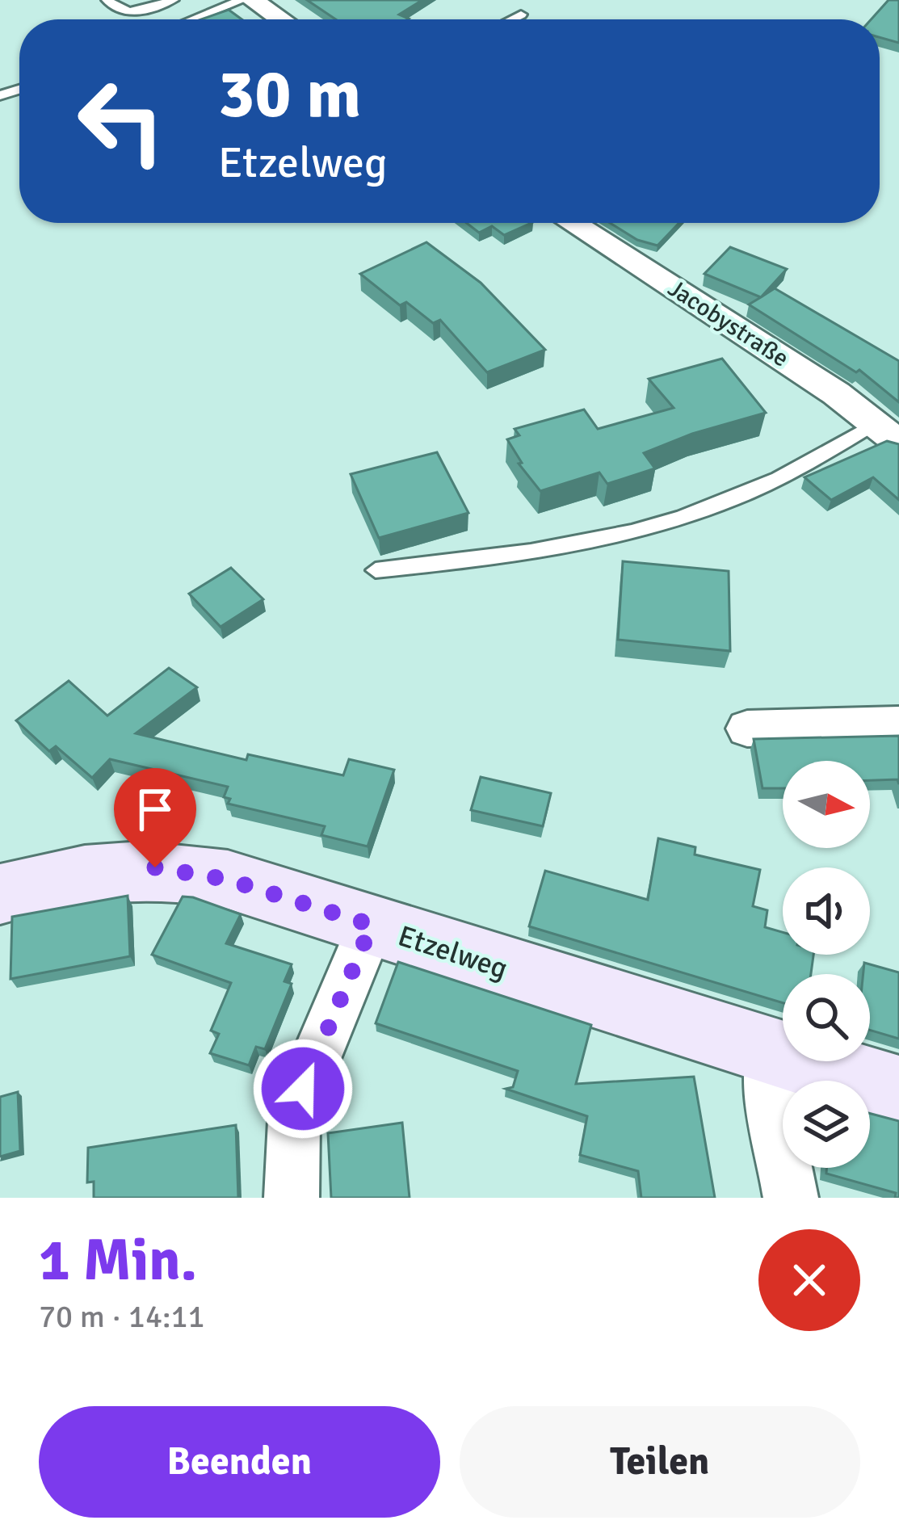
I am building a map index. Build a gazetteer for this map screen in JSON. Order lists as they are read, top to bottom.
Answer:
{
  "streets": {
    "street": ["Jacobystraße", "Etzelweg"]
  },
  "north": "right",
  "page": {
    "turn": ["30 m", "Etzelweg"],
    "heading": ["1 Min.", "70 m · 14:11"],
    "buttons": ["Beenden", "Teilen"]
  }
}
